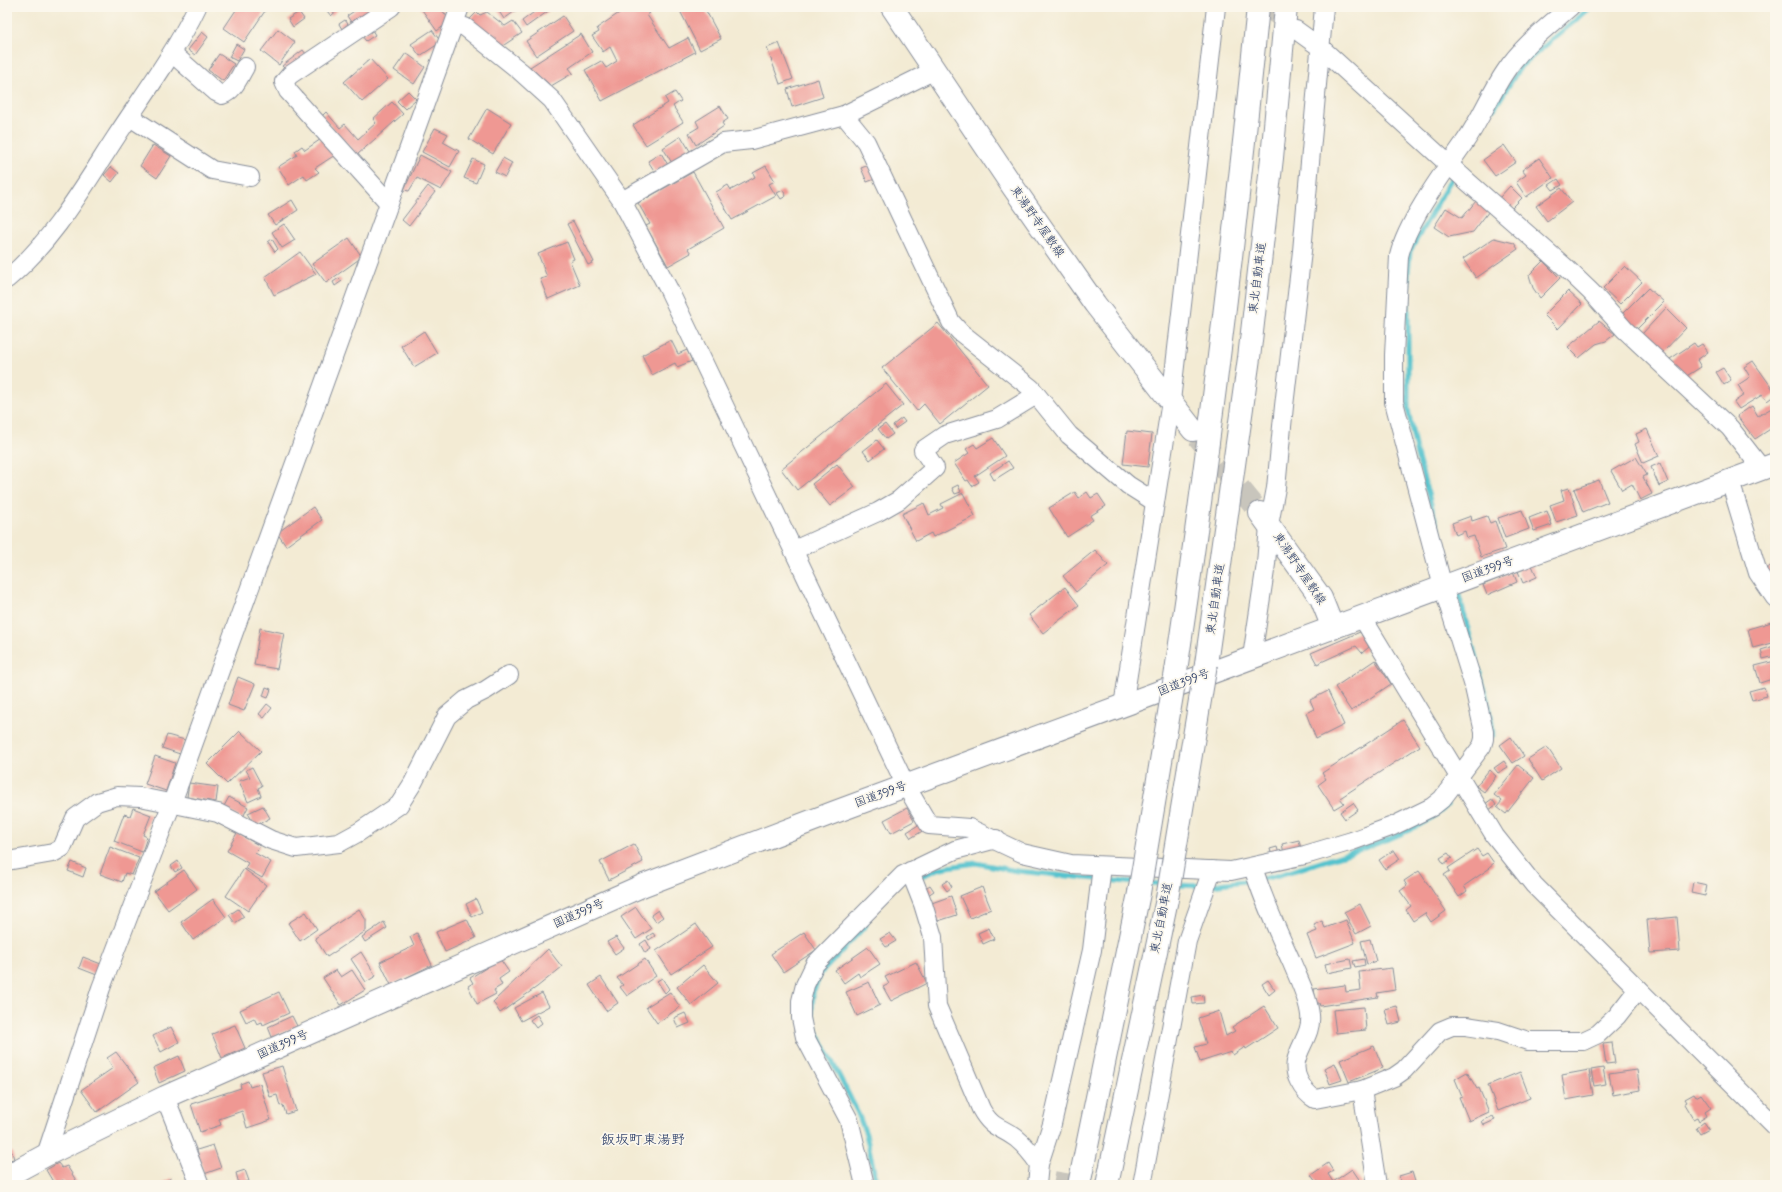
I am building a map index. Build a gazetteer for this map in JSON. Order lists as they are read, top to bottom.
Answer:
{
  "streets": {
    "main road": ["東湯野寺屋敷線", "東北自動車道", "国道399号"]
  },
  "crossings": [
    ["東湯野寺屋敷線", "国道399号"]
  ],
  "districts": ["飯坂町東湯野"]
}
